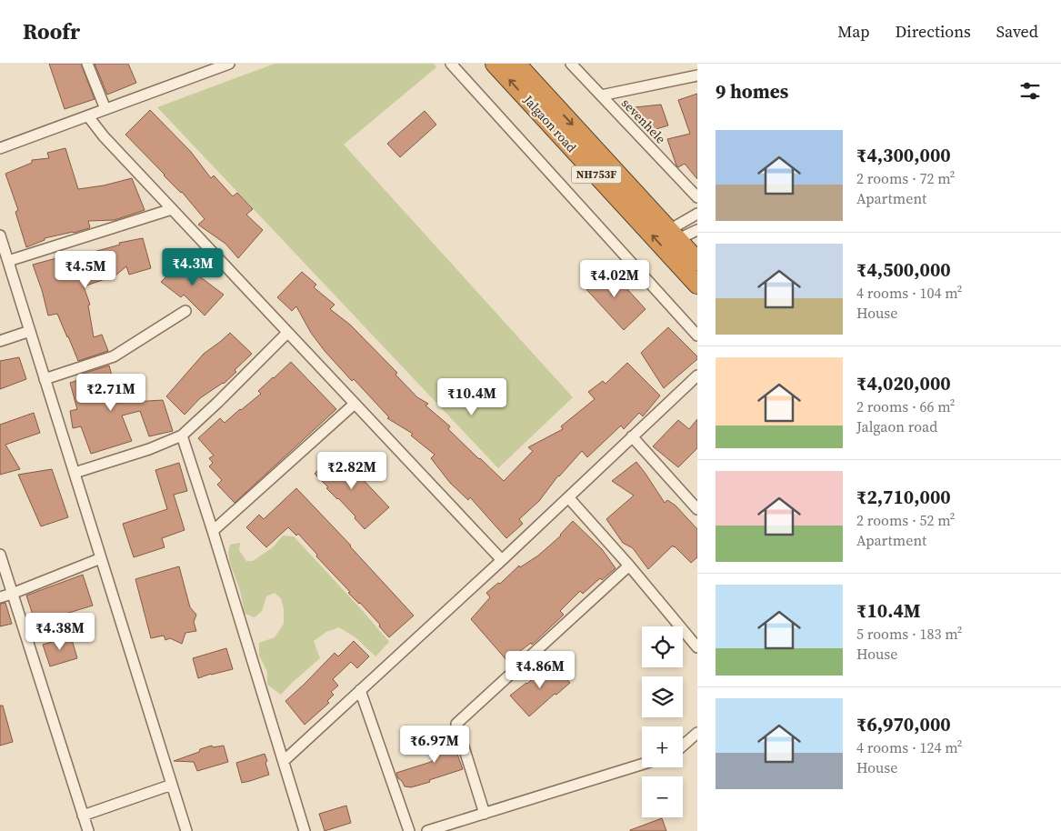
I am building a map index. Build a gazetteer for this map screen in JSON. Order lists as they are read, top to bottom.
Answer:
{
  "streets": {
    "highway": ["Jalgaon road", "NH753F"],
    "street": ["sevenhele"]
  },
  "page": {
    "header": "Roofr",
    "nav": ["Map", "Directions", "Saved"],
    "heading": "9 homes",
    "list": [
      {
        "name": "₹4,300,000",
        "note": "2 rooms · 72 m² · Apartment"
      },
      {
        "name": "₹4,500,000",
        "note": "4 rooms · 104 m² · House"
      },
      {
        "name": "₹4,020,000",
        "note": "2 rooms · 66 m² · Jalgaon road"
      },
      {
        "name": "₹2,710,000",
        "note": "2 rooms · 52 m² · Apartment"
      },
      {
        "name": "₹10.4M",
        "note": "5 rooms · 183 m² · House"
      },
      {
        "name": "₹6,970,000",
        "note": "4 rooms · 124 m² · House"
      }
    ],
    "price": [
      "₹4.3M",
      "₹4.5M",
      "₹4.02M",
      "₹2.71M",
      "₹10.4M",
      "₹2.82M",
      "₹4.38M",
      "₹4.86M",
      "₹6.97M"
    ],
    "map_buttons": ["+", "−"]
  }
}
